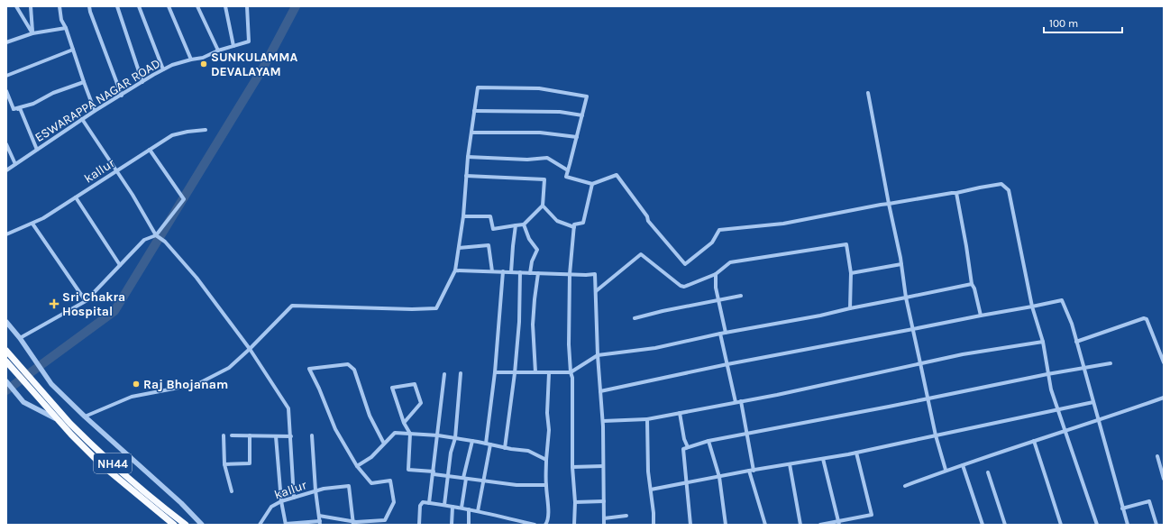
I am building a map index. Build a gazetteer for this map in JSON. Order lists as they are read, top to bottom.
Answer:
{
  "streets": {
    "highway": ["NH44"],
    "street": ["ESWARAPPA NAGAR ROAD", "kallur"]
  },
  "places": {
    "other": ["SUNKULAMMA DEVALAYAM", "Raj Bhojanam"],
    "health": ["Sri Chakra Hospital"]
  },
  "scale_bar": "100 m"
}
